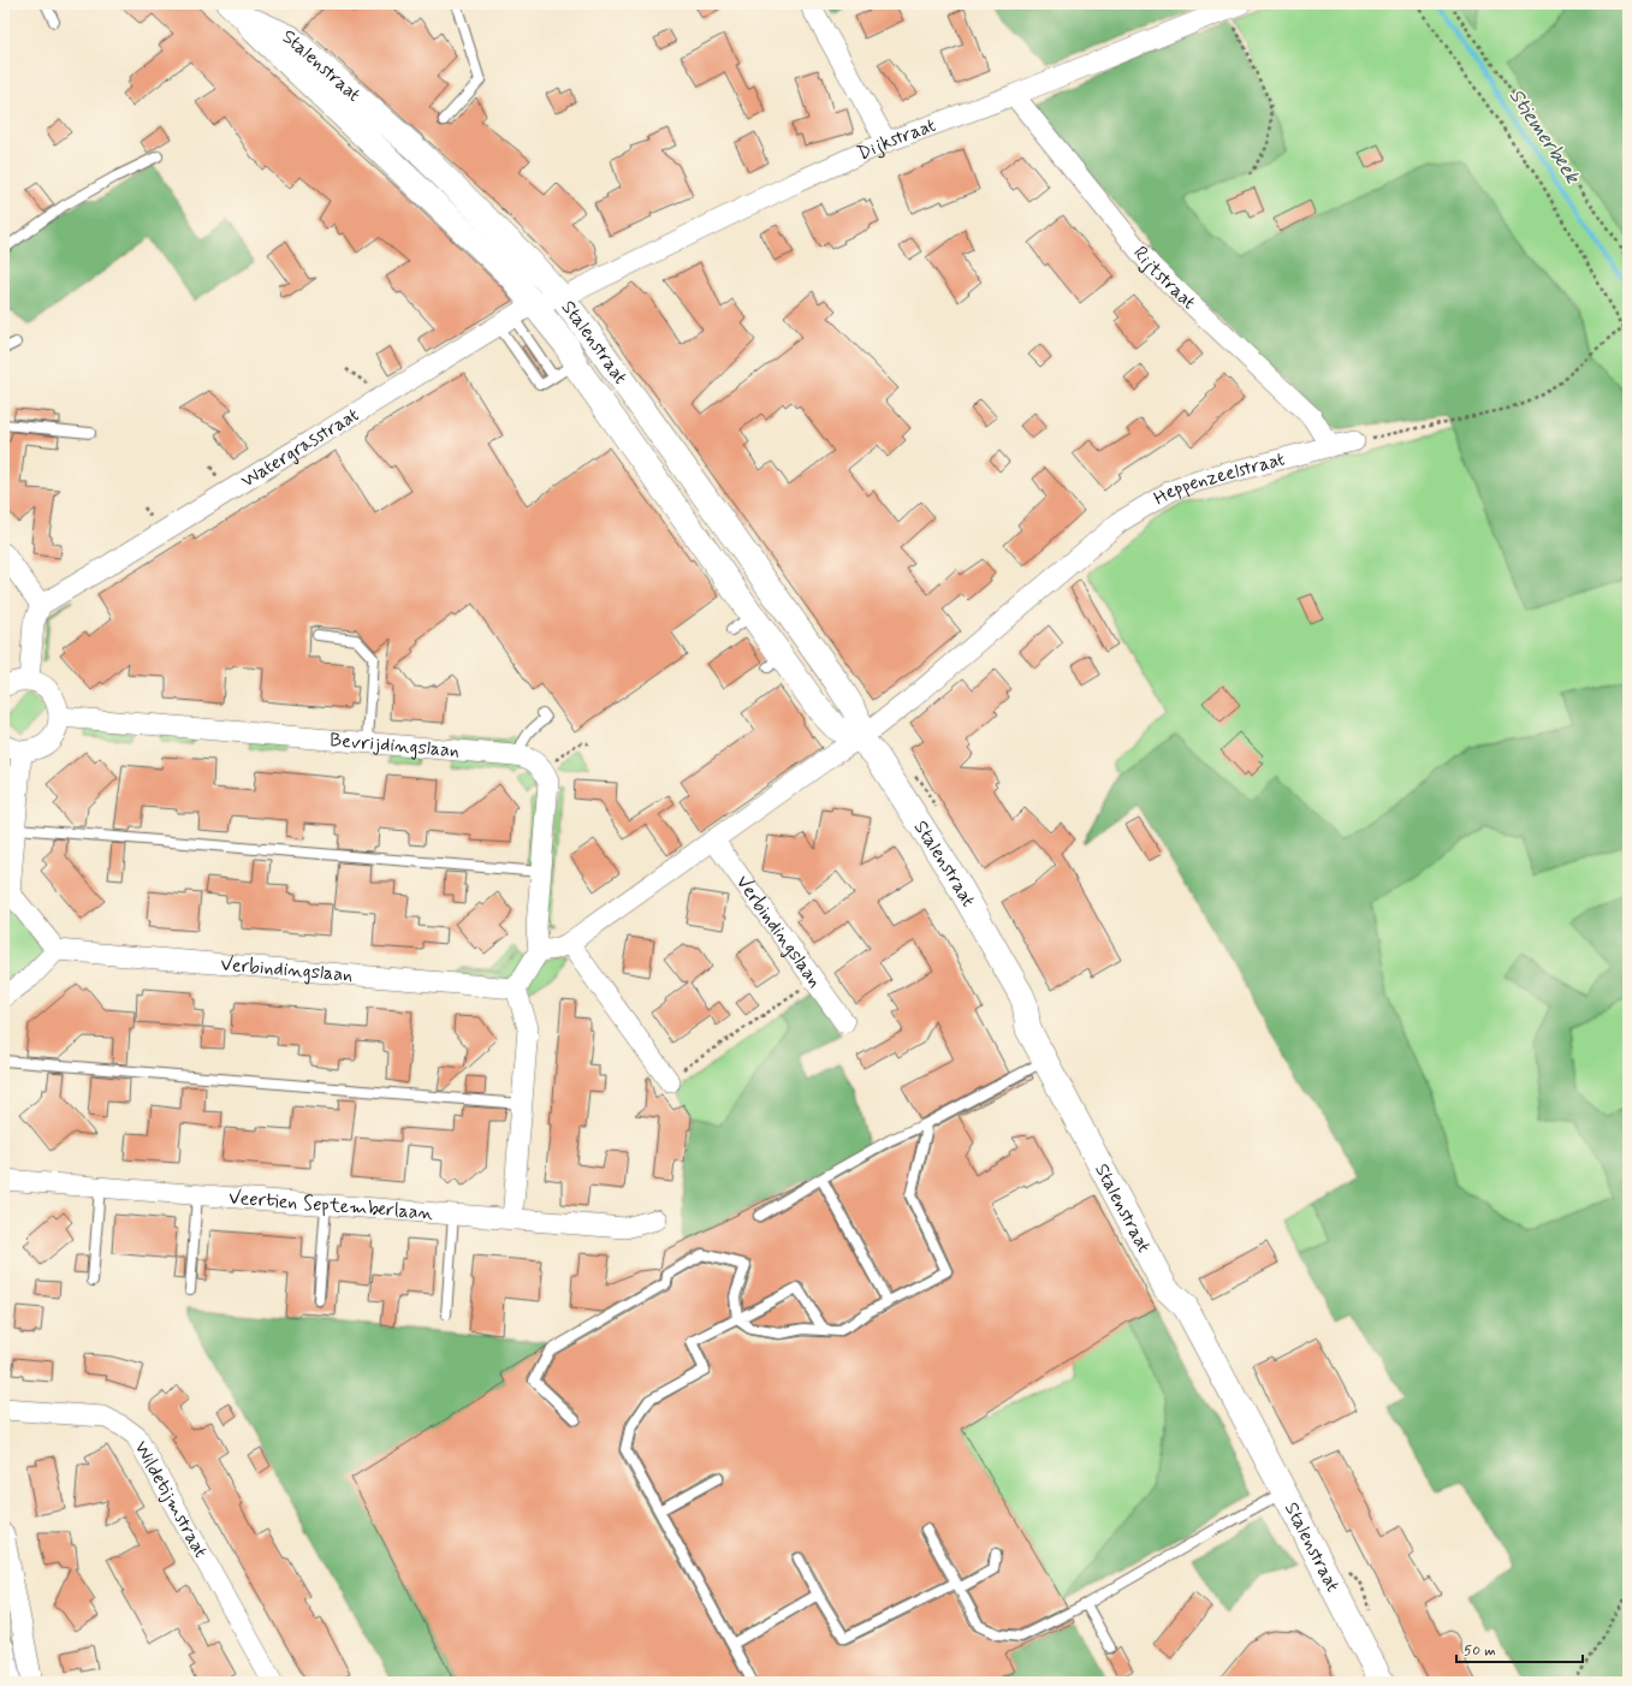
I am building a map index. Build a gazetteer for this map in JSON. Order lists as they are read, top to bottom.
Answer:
{
  "streets": {
    "street": [
      "Stalenstraat",
      "Dijkstraat",
      "Rijtstraat",
      "Watergrasstraat",
      "Heppenzeelstraat",
      "Bevrijdingslaan",
      "Verbindingslaan",
      "Veertien Septemberlaan",
      "Wildetijmstraat"
    ]
  },
  "crossings": [
    ["Stalenstraat", "Dijkstraat"],
    ["Stalenstraat", "Watergrasstraat"],
    ["Stalenstraat", "Heppenzeelstraat"],
    ["Dijkstraat", "Rijtstraat"],
    ["Dijkstraat", "Watergrasstraat"],
    ["Rijtstraat", "Heppenzeelstraat"]
  ],
  "water": ["Stiemerbeek"],
  "scale_bar": "50 m"
}
